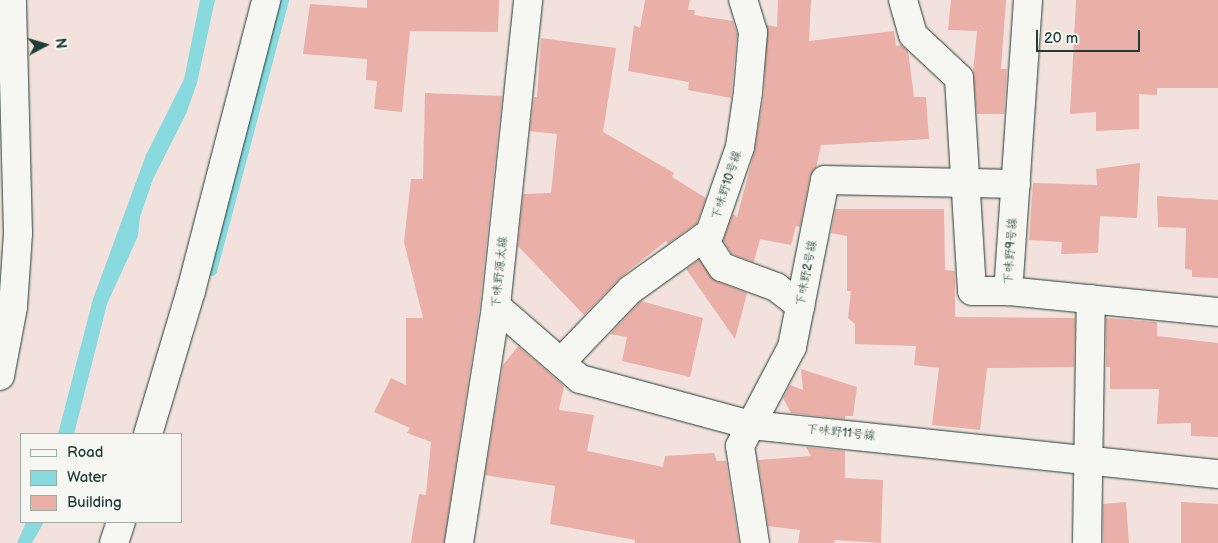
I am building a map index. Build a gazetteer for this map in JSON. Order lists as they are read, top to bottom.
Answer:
{
  "streets": {
    "street": [
      "下味野10号線",
      "下味野9号線",
      "下味野源太線",
      "下味野2号線",
      "下味野11号線"
    ]
  },
  "crossings": [
    ["下味野10号線", "下味野11号線"],
    ["下味野9号線", "下味野2号線"],
    ["下味野源太線", "下味野11号線"],
    ["下味野2号線", "下味野11号線"]
  ],
  "legend": ["Road", "Water", "Building"],
  "scale_bar": "20 m",
  "north": "right"
}
